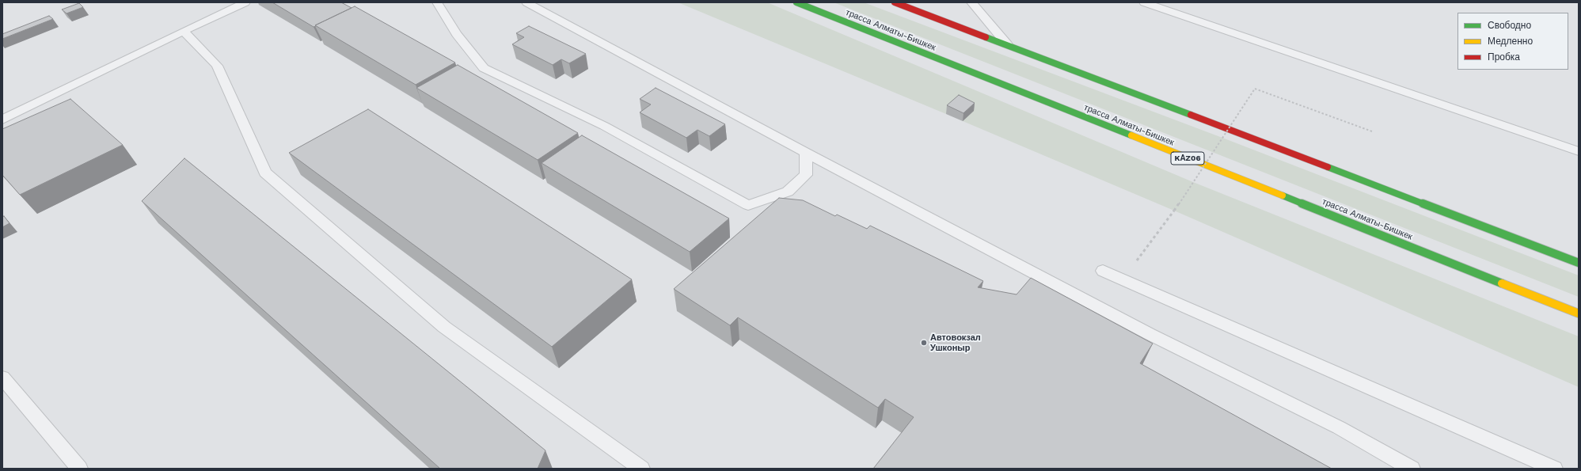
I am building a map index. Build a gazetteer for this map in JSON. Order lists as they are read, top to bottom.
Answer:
{
  "streets": {
    "highway": ["трасса Алматы-Бишкек", "KАZ06"]
  },
  "places": ["Автовокзал Ушконыр"],
  "legend": ["Свободно", "Медленно", "Пробка"]
}
